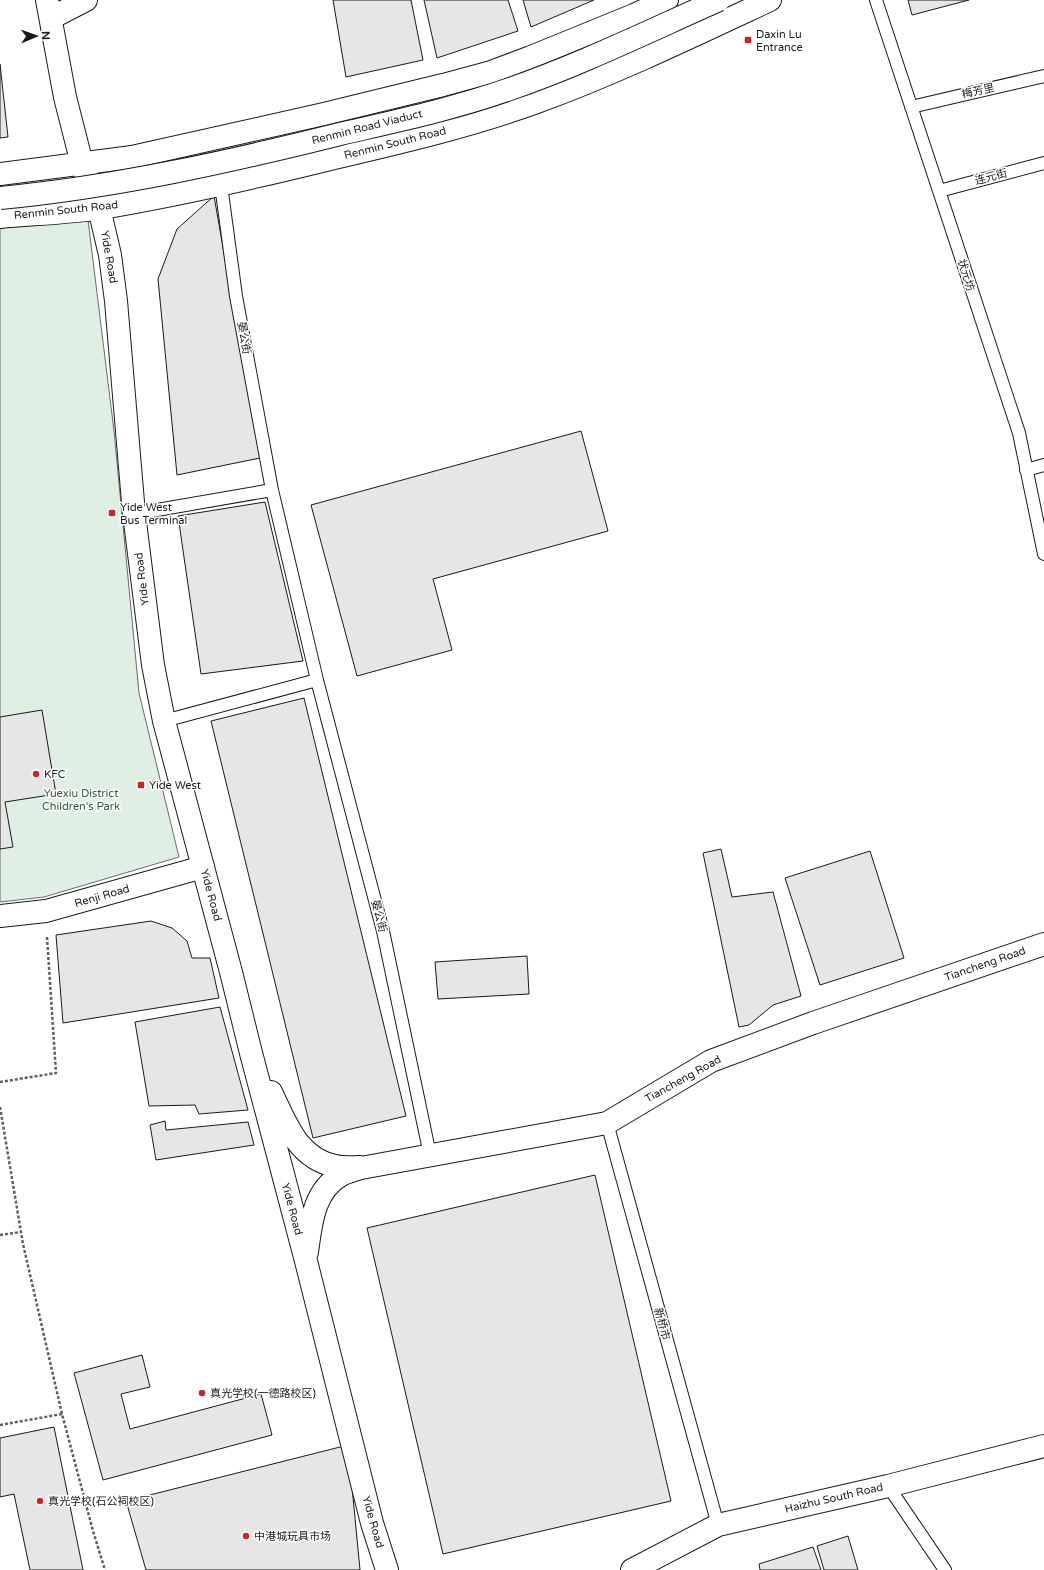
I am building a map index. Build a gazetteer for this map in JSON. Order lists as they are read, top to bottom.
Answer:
{
  "streets": {
    "main road": [
      "Renmin Road Viaduct",
      "Renmin South Road",
      "Yide Road",
      "Renji Road",
      "Tiancheng Road",
      "Haizhu South Road"
    ],
    "lane": [
      "梅芳里",
      "连元街",
      "状元坊",
      "晏公街",
      "新桥市"
    ]
  },
  "crossings": [
    ["梅芳里", "状元坊"],
    ["Renmin South Road", "Yide Road"],
    ["Renmin South Road", "晏公街"],
    ["连元街", "状元坊"],
    ["Yide Road", "Renji Road"],
    ["晏公街", "Tiancheng Road"],
    ["Tiancheng Road", "新桥市"],
    ["新桥市", "Haizhu South Road"]
  ],
  "parks": ["Yuexiu District Children's Park"],
  "places": {
    "transit": ["Daxin Lu Entrance", "Yide West Bus Terminal", "Yide West"],
    "other": [
      "KFC",
      "真光学校(一德路校区)",
      "真光学校(石公祠校区)",
      "中港城玩具市场"
    ]
  },
  "north": "right"
}
